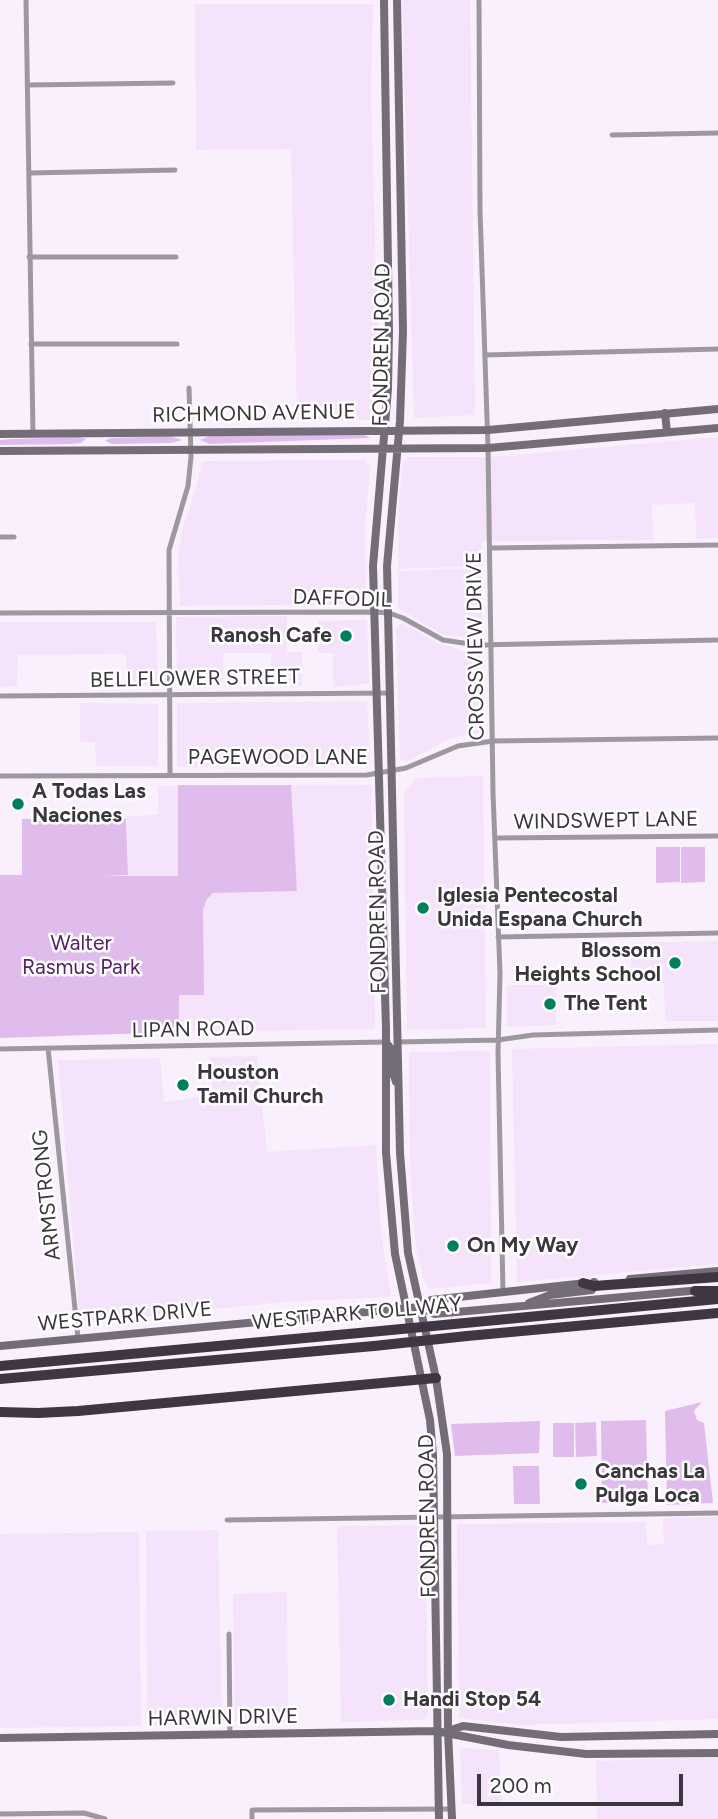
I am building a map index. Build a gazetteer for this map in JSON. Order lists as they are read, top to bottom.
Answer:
{
  "streets": {
    "highway": ["WESTPARK TOLLWAY"],
    "main road": [
      "FONDREN ROAD",
      "RICHMOND AVENUE",
      "WESTPARK DRIVE",
      "HARWIN DRIVE"
    ],
    "street": [
      "DAFFODIL",
      "CROSSVIEW DRIVE",
      "BELLFLOWER STREET",
      "PAGEWOOD LANE",
      "WINDSWEPT LANE",
      "LIPAN ROAD",
      "ARMSTRONG"
    ]
  },
  "crossings": [
    ["FONDREN ROAD", "RICHMOND AVENUE"],
    ["FONDREN ROAD", "DAFFODIL"],
    ["FONDREN ROAD", "BELLFLOWER STREET"],
    ["FONDREN ROAD", "PAGEWOOD LANE"],
    ["FONDREN ROAD", "LIPAN ROAD"],
    ["FONDREN ROAD", "WESTPARK DRIVE"],
    ["FONDREN ROAD", "HARWIN DRIVE"],
    ["RICHMOND AVENUE", "CROSSVIEW DRIVE"],
    ["DAFFODIL", "CROSSVIEW DRIVE"],
    ["CROSSVIEW DRIVE", "PAGEWOOD LANE"],
    ["CROSSVIEW DRIVE", "WINDSWEPT LANE"],
    ["CROSSVIEW DRIVE", "WESTPARK DRIVE"],
    ["LIPAN ROAD", "ARMSTRONG"],
    ["ARMSTRONG", "WESTPARK DRIVE"]
  ],
  "parks": ["Walter Rasmus Park"],
  "places": [
    "Ranosh Cafe",
    "A Todas Las Naciones",
    "Iglesia Pentecostal Unida Espana Church",
    "Blossom Heights School",
    "The Tent",
    "Houston Tamil Church",
    "On My Way",
    "Canchas La Pulga Loca",
    "Handi Stop 54"
  ],
  "scale_bar": "200 m"
}
